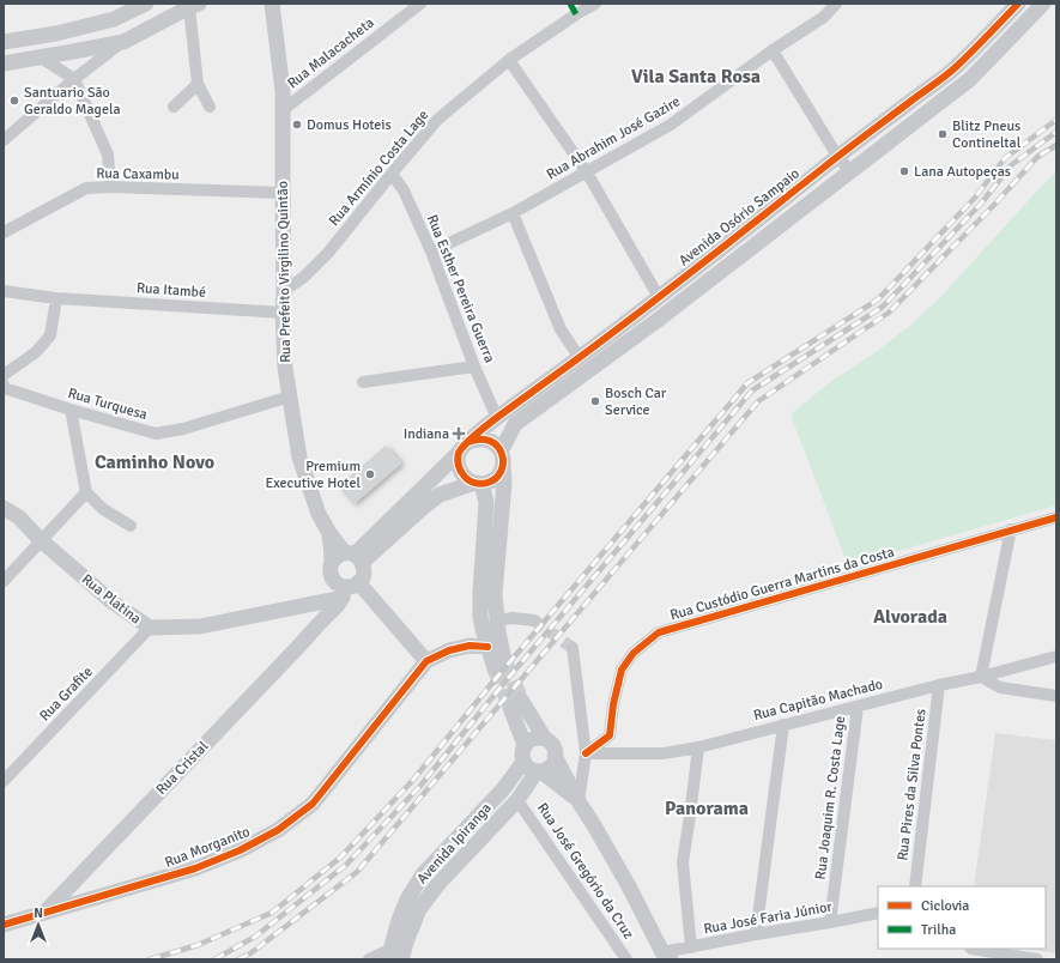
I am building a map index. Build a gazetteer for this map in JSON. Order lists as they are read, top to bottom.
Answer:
{
  "streets": {
    "street": [
      "Rua Malacacheta",
      "Rua Abrahim José Gazire",
      "Rua Armínio Costa Lage",
      "Rua Caxambu",
      "Avenida Osório Sampaio",
      "Rua Prefeito Virgilino Quintão",
      "Rua Esther Pereira Guerra",
      "Rua Itambé",
      "Rua Turquesa",
      "Rua Custódio Guerra Martins da Costa",
      "Rua Platina",
      "Rua Grafite",
      "Rua Capitão Machado",
      "Rua Cristal",
      "Rua Pires da Silva Pontes",
      "Rua Joaquim R. Costa Lage",
      "Avenida Ipiranga",
      "Rua Morganito",
      "Rua José Gregório da Cruz",
      "Rua José Faria Júnior"
    ]
  },
  "crossings": [
    ["Rua Malacacheta", "Rua Prefeito Virgilino Quintão"],
    ["Rua Abrahim José Gazire", "Rua Esther Pereira Guerra"],
    ["Rua Armínio Costa Lage", "Rua Prefeito Virgilino Quintão"],
    ["Rua Armínio Costa Lage", "Rua Esther Pereira Guerra"],
    ["Rua Caxambu", "Rua Prefeito Virgilino Quintão"],
    ["Avenida Osório Sampaio", "Rua Prefeito Virgilino Quintão"],
    ["Avenida Osório Sampaio", "Rua Esther Pereira Guerra"],
    ["Rua Prefeito Virgilino Quintão", "Rua Itambé"],
    ["Rua Prefeito Virgilino Quintão", "Rua Turquesa"],
    ["Rua Custódio Guerra Martins da Costa", "Rua Capitão Machado"],
    ["Rua Platina", "Rua Grafite"],
    ["Rua Platina", "Rua Cristal"],
    ["Rua Capitão Machado", "Rua Pires da Silva Pontes"],
    ["Rua Capitão Machado", "Rua Joaquim R. Costa Lage"],
    ["Rua Cristal", "Rua Morganito"],
    ["Rua Joaquim R. Costa Lage", "Rua José Faria Júnior"],
    ["Avenida Ipiranga", "Rua José Gregório da Cruz"]
  ],
  "districts": [
    "Vila Santa Rosa",
    "Caminho Novo",
    "Alvorada",
    "Panorama"
  ],
  "places": {
    "other": [
      "Santuario São Geraldo Magela",
      "Domus Hoteis",
      "Blitz Pneus Contineltal",
      "Lana Autopeças",
      "Bosch Car Service",
      "Premium Executive Hotel"
    ],
    "health": ["Indiana"]
  },
  "legend": ["Ciclovia", "Trilha"],
  "north": "top"
}
